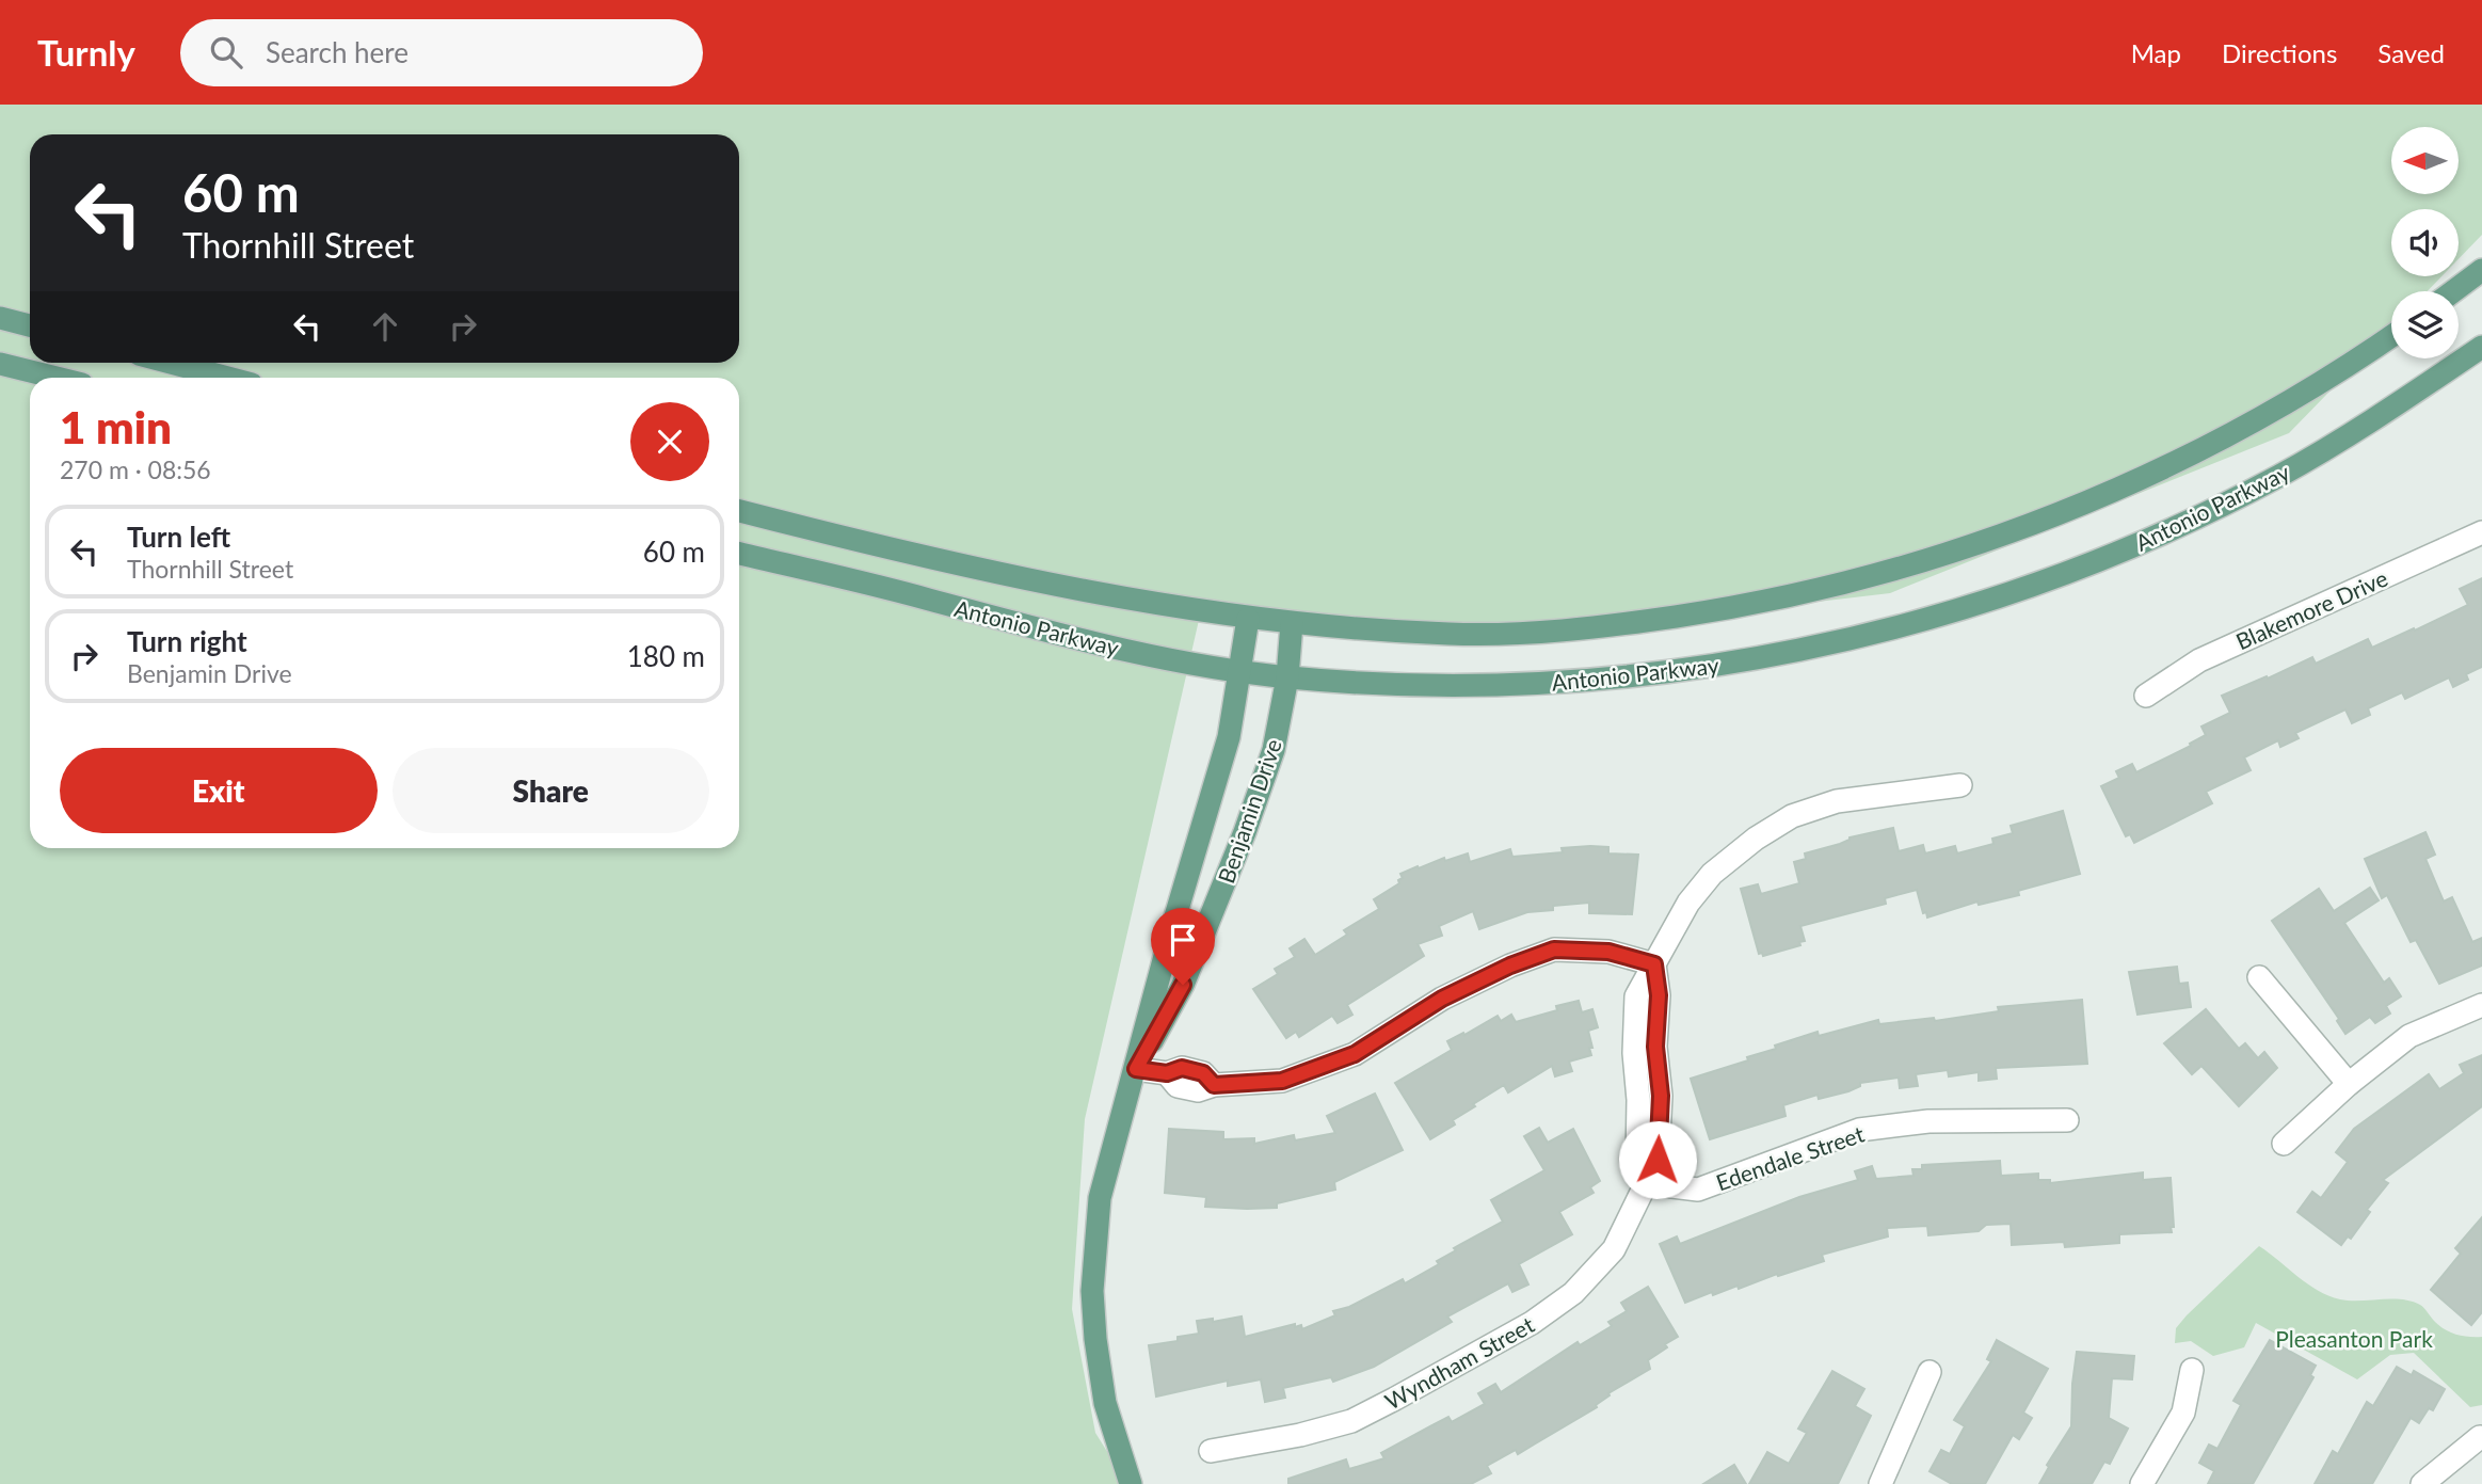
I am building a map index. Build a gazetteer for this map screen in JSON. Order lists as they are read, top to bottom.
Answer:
{
  "streets": {
    "main road": ["Antonio Parkway", "Benjamin Drive"],
    "street": ["Blakemore Drive", "Edendale Street", "Wyndham Street"]
  },
  "crossings": [
    ["Antonio Parkway", "Benjamin Drive"],
    ["Edendale Street", "Wyndham Street"]
  ],
  "parks": ["Pleasanton Park"],
  "north": "left",
  "page": {
    "header": "Turnly",
    "search": "Search here",
    "nav": ["Map", "Directions", "Saved"],
    "turn": ["60 m", "Thornhill Street"],
    "heading": ["1 min", "270 m · 08:56"],
    "list": [
      {
        "name": "Turn left",
        "note": "Thornhill Street",
        "value": "60 m"
      },
      {
        "name": "Turn right",
        "note": "Benjamin Drive",
        "value": "180 m"
      }
    ],
    "buttons": ["Exit", "Share"]
  }
}
